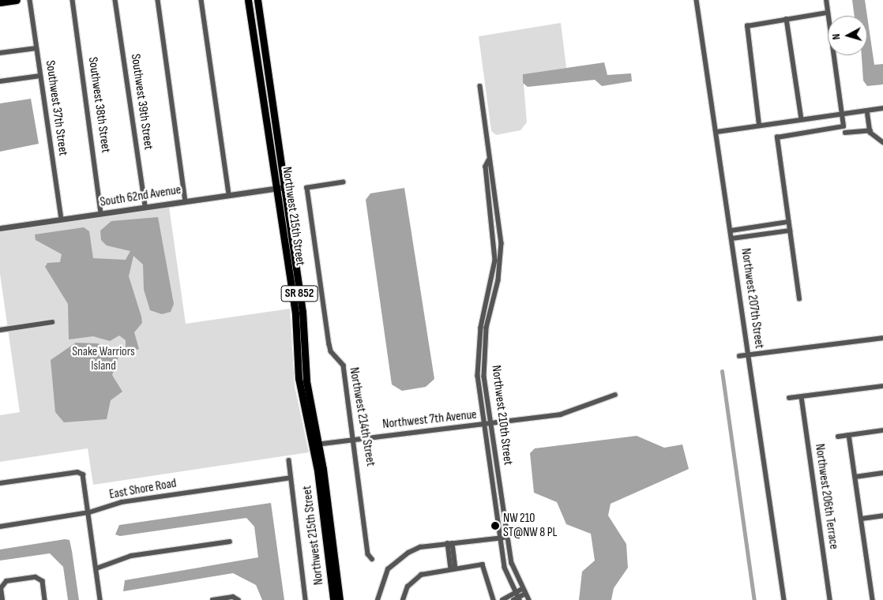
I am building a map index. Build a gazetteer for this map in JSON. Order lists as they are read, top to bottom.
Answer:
{
  "streets": {
    "main road": ["Northwest 215th Street", "SR 852"],
    "street": [
      "Southwest 39th Street",
      "Southwest 38th Street",
      "Southwest 37th Street",
      "South 62nd Avenue",
      "Northwest 207th Street",
      "Northwest 210th Street",
      "Northwest 214th Street",
      "Northwest 7th Avenue",
      "East Shore Road",
      "Northwest 206th Terrace"
    ]
  },
  "crossings": [
    ["Southwest 39th Street", "South 62nd Avenue"],
    ["Southwest 38th Street", "South 62nd Avenue"],
    ["Southwest 37th Street", "South 62nd Avenue"],
    ["South 62nd Avenue", "Northwest 215th Street"],
    ["Northwest 215th Street", "Northwest 7th Avenue"],
    ["Northwest 210th Street", "Northwest 7th Avenue"],
    ["Northwest 214th Street", "Northwest 7th Avenue"]
  ],
  "parks": ["Snake Warriors Island"],
  "places": ["NW 210 ST@NW 8 PL"],
  "north": "left"
}
